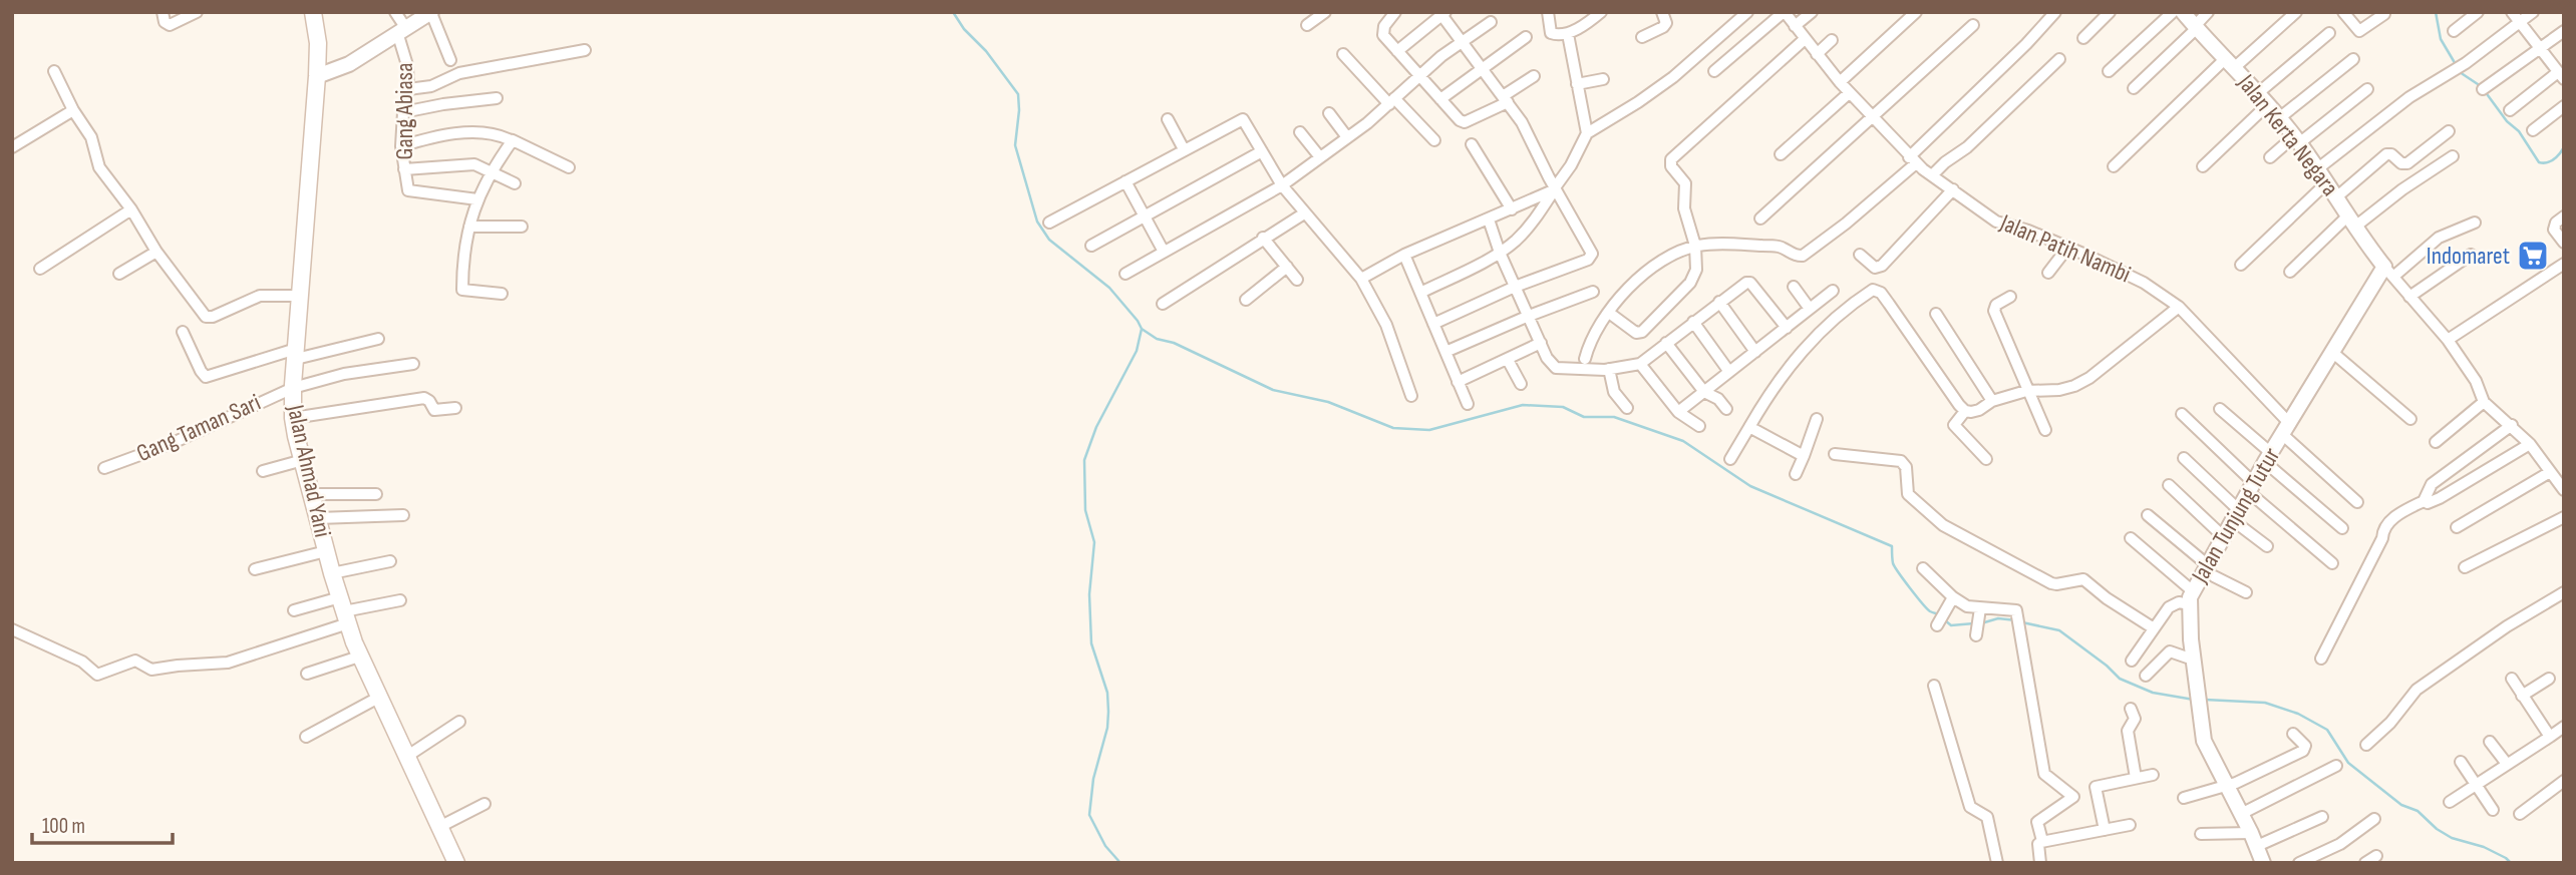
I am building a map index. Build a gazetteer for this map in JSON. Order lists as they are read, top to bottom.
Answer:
{
  "streets": {
    "main road": ["Jalan Ahmad Yani"],
    "street": [
      "Gang Abiasa",
      "Jalan Kerta Negara",
      "Jalan Patih Nambi",
      "Gang Taman Sari",
      "Jalan Tunjung Tutur"
    ]
  },
  "crossings": [
    ["Jalan Kerta Negara", "Jalan Tunjung Tutur"],
    ["Jalan Patih Nambi", "Jalan Tunjung Tutur"],
    ["Gang Taman Sari", "Jalan Ahmad Yani"]
  ],
  "places": {
    "supermarket": ["Indomaret"]
  },
  "scale_bar": "100 m"
}
